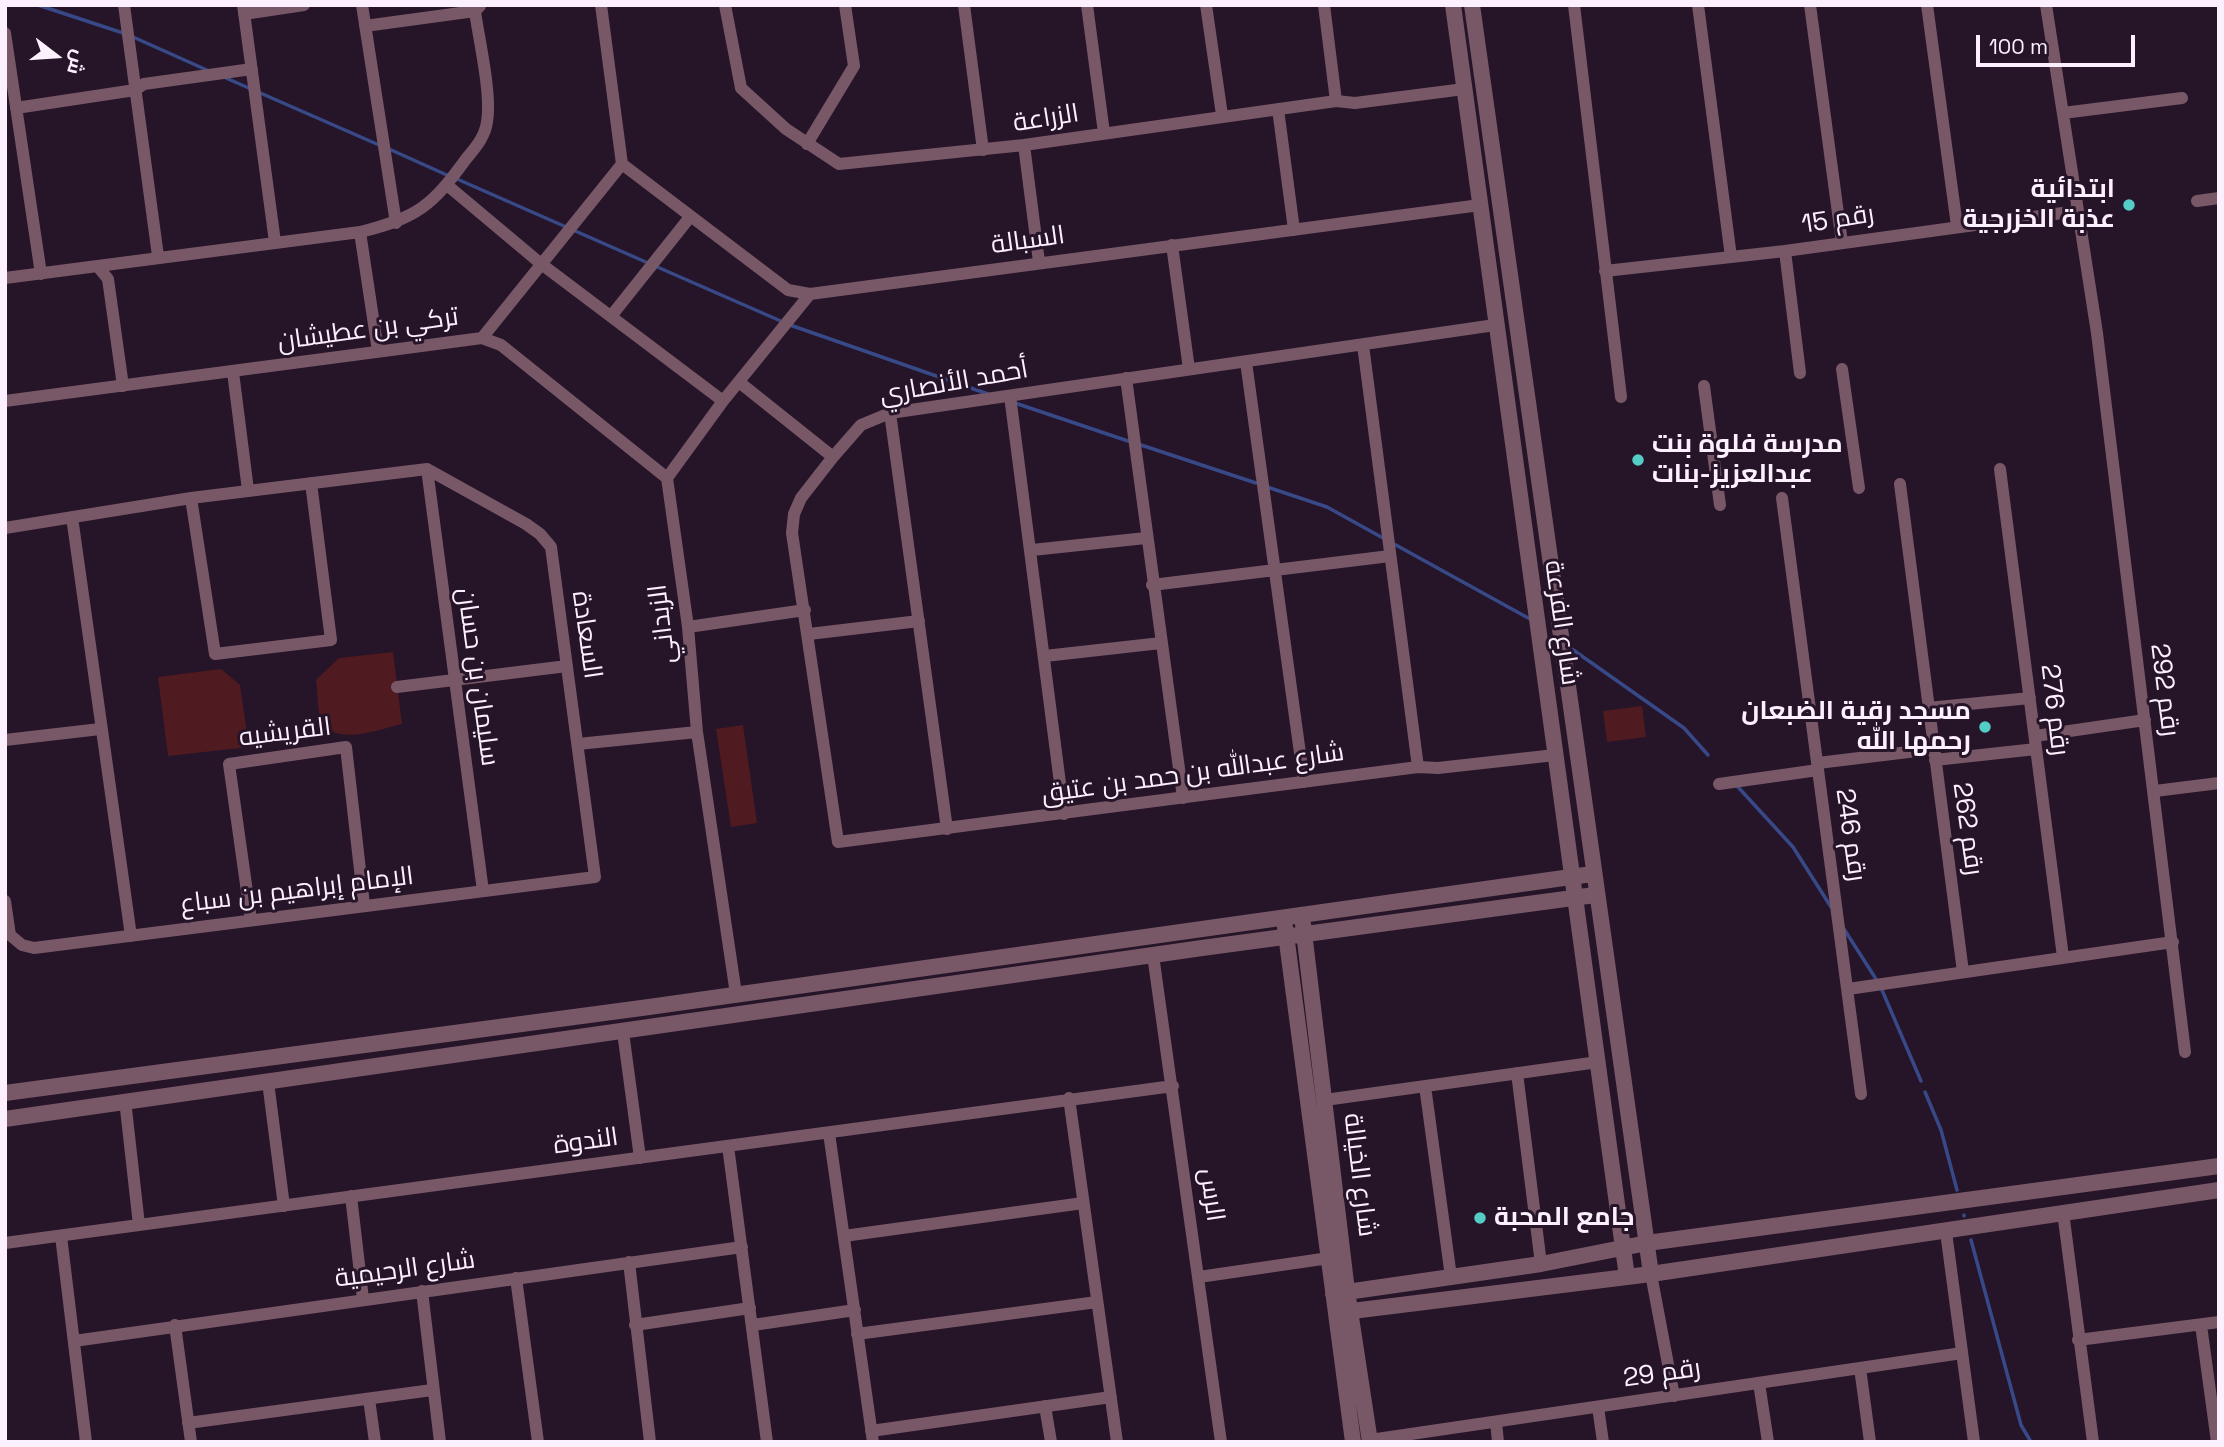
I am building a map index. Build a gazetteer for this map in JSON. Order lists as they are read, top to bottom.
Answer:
{
  "streets": {
    "street": [
      "الزراعة",
      "رقم 15",
      "السبالة",
      "تركي بن عطيشان",
      "أحمد الأنصاري",
      "شارع الفرعة",
      "الزبداني",
      "السعادة",
      "سليمان بن حسان",
      "رقم 292",
      "رقم 276",
      "القريشيه",
      "شارع عبدالله بن حمد بن عتيق",
      "رقم 262",
      "رقم 246",
      "الإمام إبراهيم بن سباع",
      "الندوة",
      "شارع الخيالة",
      "الرس",
      "شارع الرحيمية",
      "رقم 29"
    ]
  },
  "crossings": [
    ["الزراعة", "شارع الفرعة"],
    ["رقم 15", "رقم 292"],
    ["السبالة", "تركي بن عطيشان"],
    ["السبالة", "شارع الفرعة"],
    ["أحمد الأنصاري", "شارع الفرعة"],
    ["أحمد الأنصاري", "شارع عبدالله بن حمد بن عتيق"],
    ["شارع الفرعة", "شارع عبدالله بن حمد بن عتيق"],
    ["السعادة", "سليمان بن حسان"],
    ["السعادة", "الإمام إبراهيم بن سباع"],
    ["سليمان بن حسان", "الإمام إبراهيم بن سباع"],
    ["القريشيه", "الإمام إبراهيم بن سباع"],
    ["الندوة", "الرس"],
    ["شارع الخيالة", "رقم 29"]
  ],
  "places": [
    "ابتدائية عذبة الخزرجية",
    "مدرسة فلوة بنت عبدالعزيز-بنات",
    "مسجد رقية الضبعان رحمها الله",
    "جامع المحبة"
  ],
  "scale_bar": "100 m",
  "north": "right"
}
